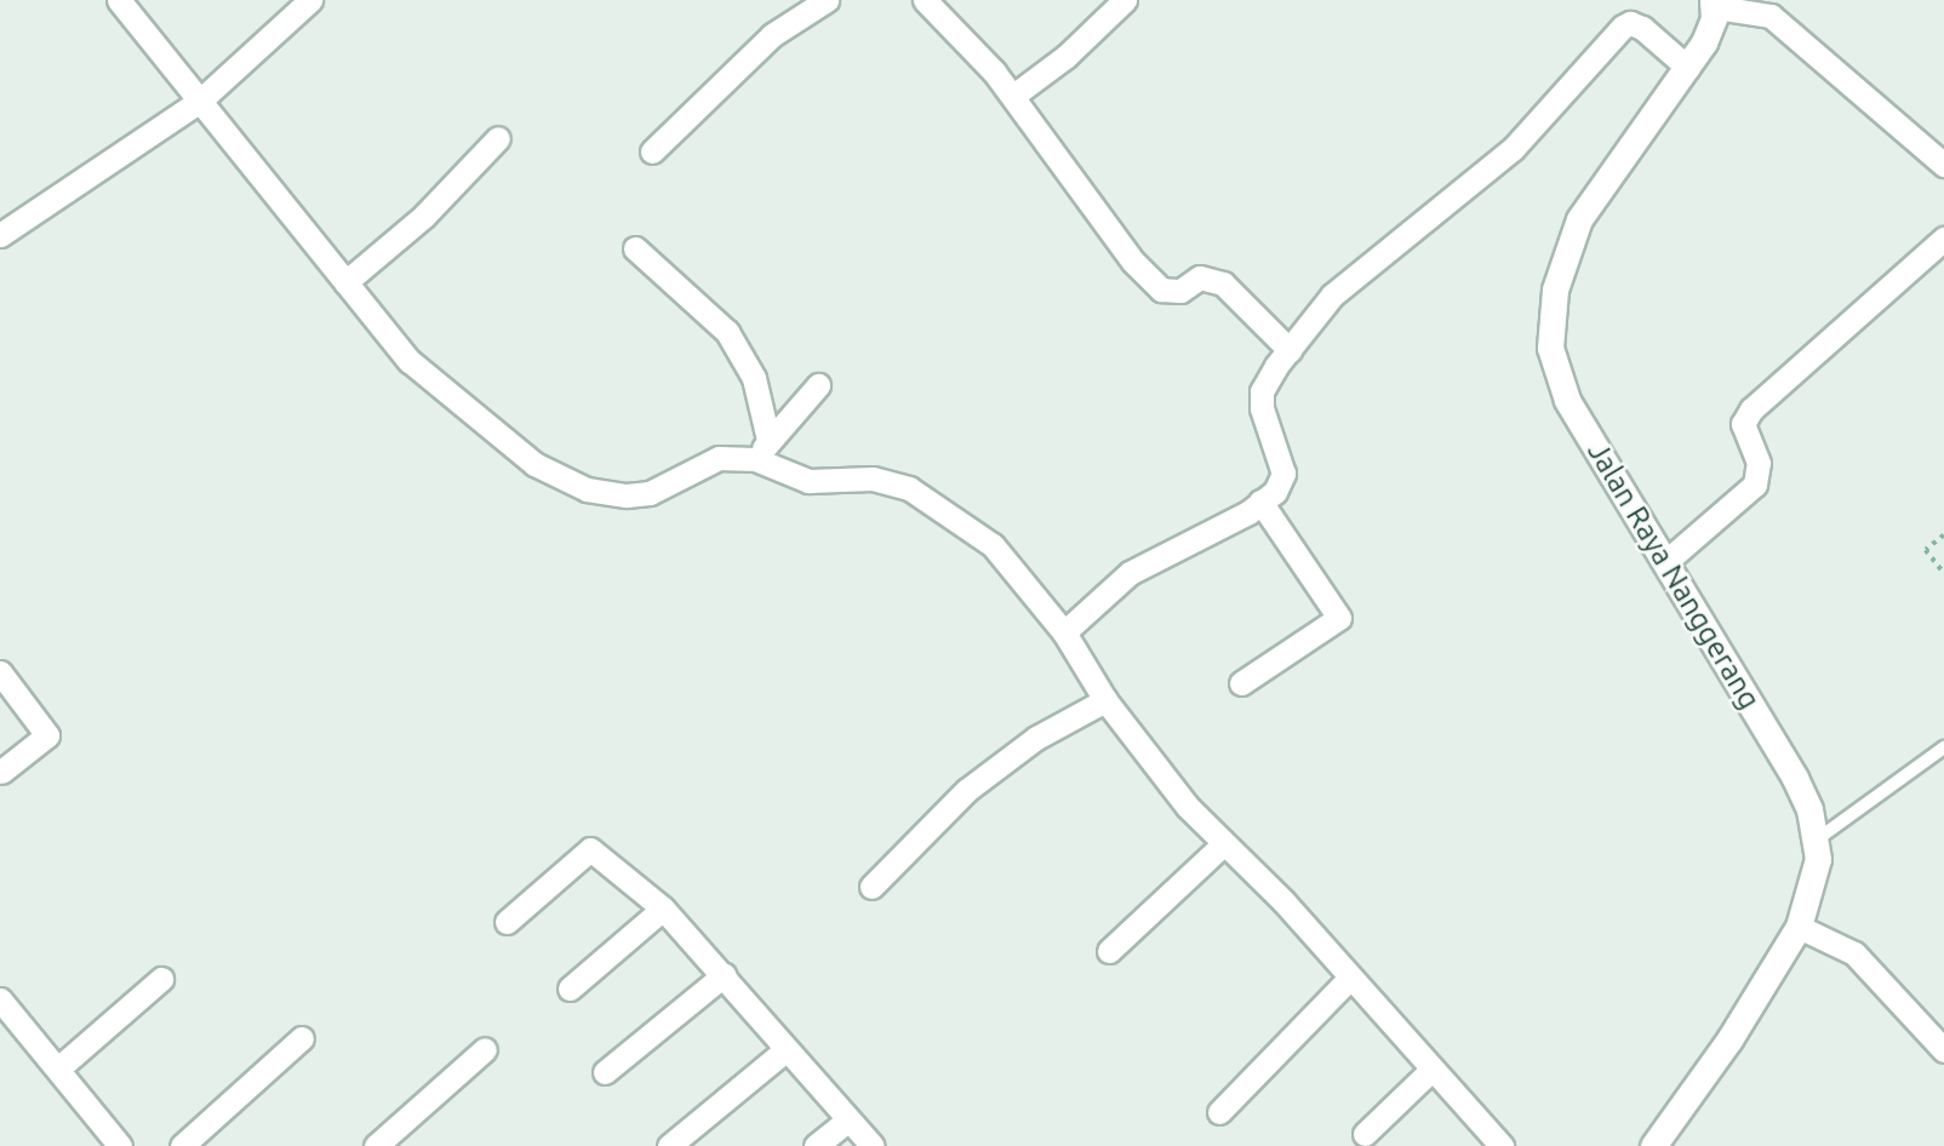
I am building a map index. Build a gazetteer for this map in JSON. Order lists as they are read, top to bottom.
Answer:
{
  "streets": {
    "street": ["Jalan Raya Nanggerang"]
  }
}
